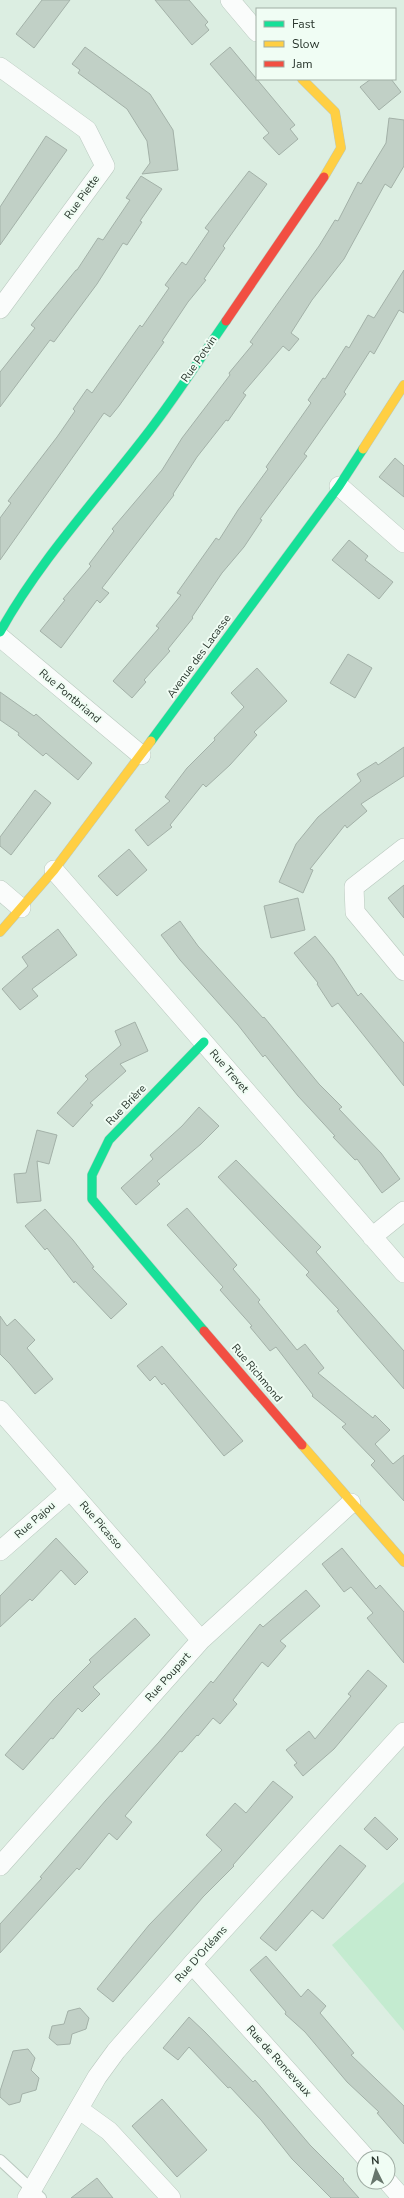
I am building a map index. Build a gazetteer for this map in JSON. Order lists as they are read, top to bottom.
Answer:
{
  "streets": {
    "street": [
      "Rue Piette",
      "Rue Potvin",
      "Avenue des Lacasse",
      "Rue Pontbriand",
      "Rue Trevet",
      "Rue Brière",
      "Rue Richmond",
      "Rue Pajou",
      "Rue Picasso",
      "Rue Poupart",
      "Rue D'Orléans",
      "Rue de Roncevaux"
    ]
  },
  "crossings": [
    ["Avenue des Lacasse", "Rue Pontbriand"],
    ["Avenue des Lacasse", "Rue Trevet"],
    ["Rue Trevet", "Rue Brière"],
    ["Rue Brière", "Rue Richmond"],
    ["Rue Richmond", "Rue Poupart"],
    ["Rue Pajou", "Rue Picasso"],
    ["Rue Picasso", "Rue Poupart"],
    ["Rue D'Orléans", "Rue de Roncevaux"]
  ],
  "legend": ["Fast", "Slow", "Jam"],
  "north": "top"
}
